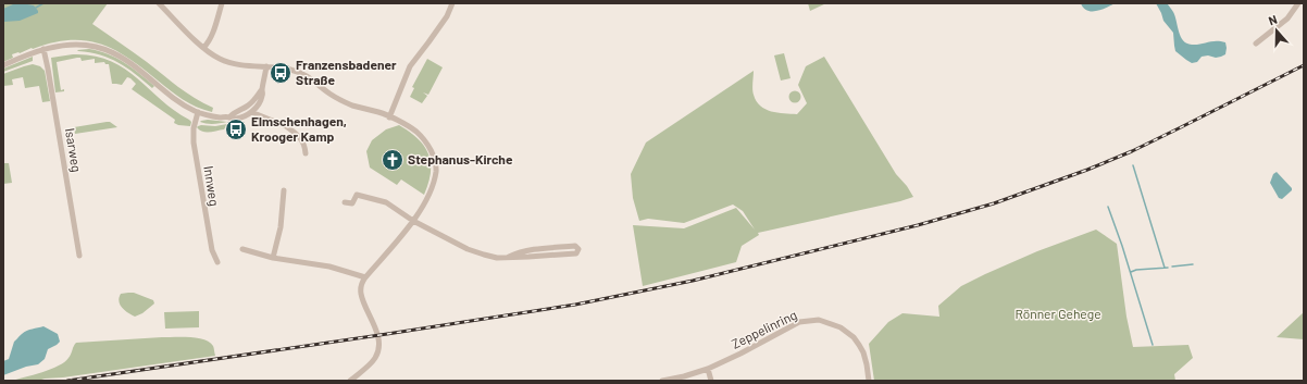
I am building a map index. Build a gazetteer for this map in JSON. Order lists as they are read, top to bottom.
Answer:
{
  "streets": {
    "street": ["Isarweg", "Innweg", "Zeppelinring"]
  },
  "parks": ["Rönner Gehege"],
  "places": {
    "bus stop": ["Franzensbadener Straße", "Elmschenhagen, Krooger Kamp"],
    "church": ["Stephanus-Kirche"]
  },
  "north": "top"
}
